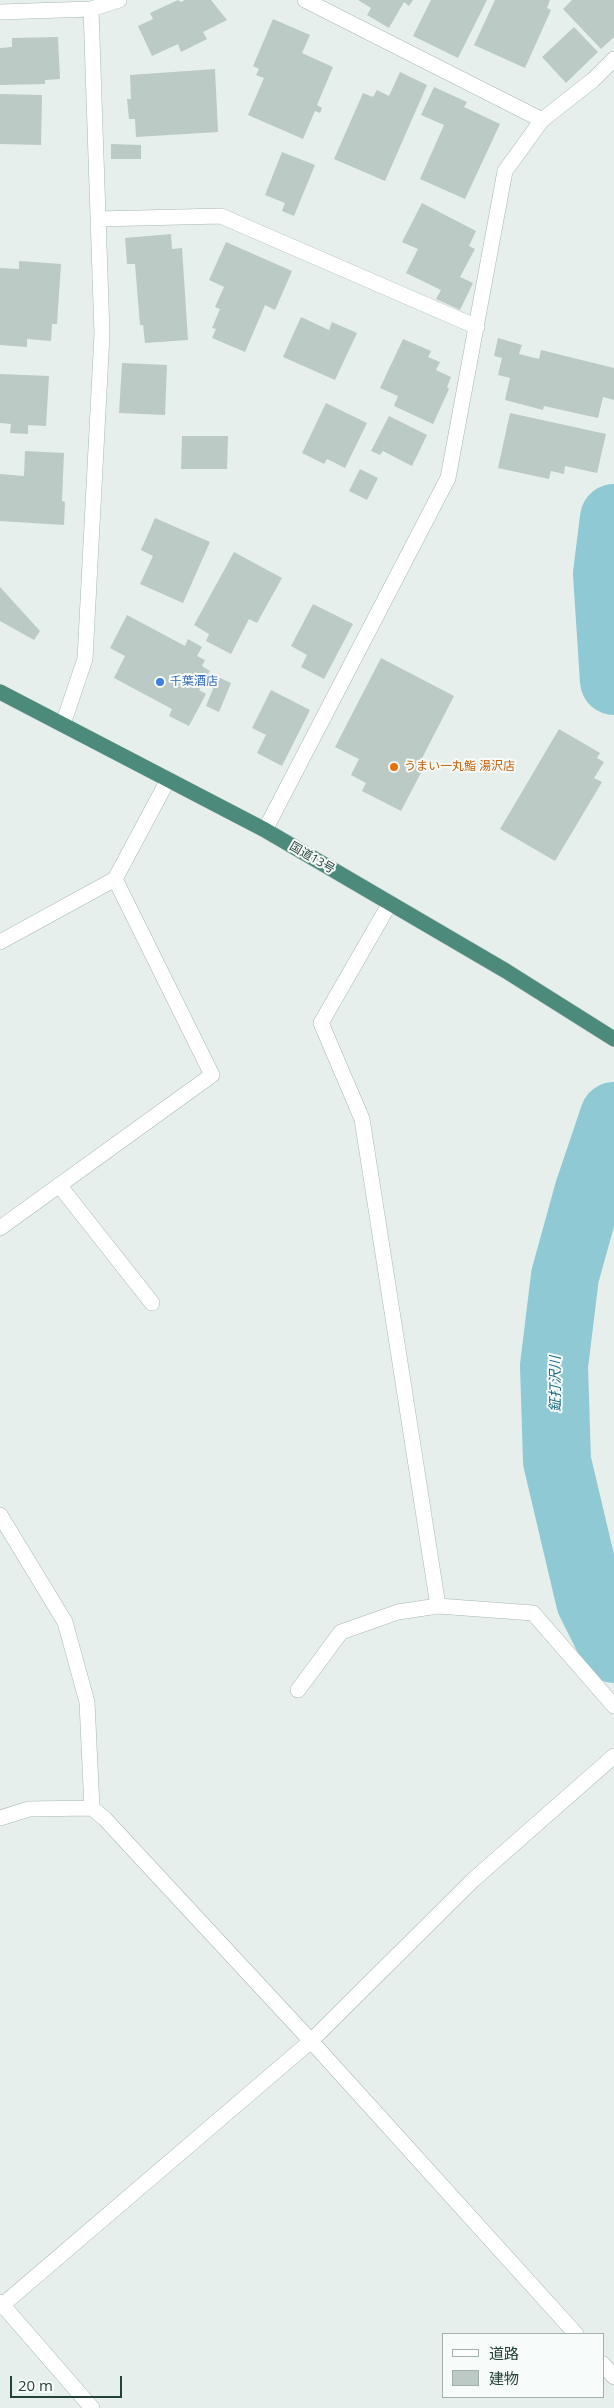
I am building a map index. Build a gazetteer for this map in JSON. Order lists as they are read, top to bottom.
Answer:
{
  "streets": {
    "highway": ["国道13号"]
  },
  "water": ["鉦打沢川"],
  "places": ["千葉酒店", "うまい一丸鮨 湯沢店"],
  "legend": ["道路", "建物"],
  "scale_bar": "20 m"
}
